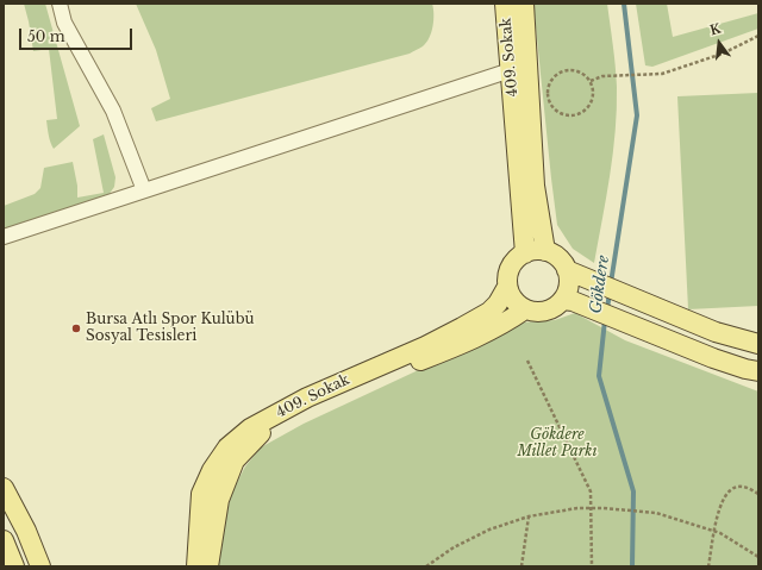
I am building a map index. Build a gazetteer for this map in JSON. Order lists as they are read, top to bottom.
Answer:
{
  "streets": {
    "main road": ["409. Sokak"]
  },
  "water": ["Gökdere"],
  "parks": ["Gökdere Millet Parkı"],
  "places": ["Bursa Atlı Spor Kulübü Sosyal Tesisleri"],
  "scale_bar": "50 m",
  "north": "top"
}
